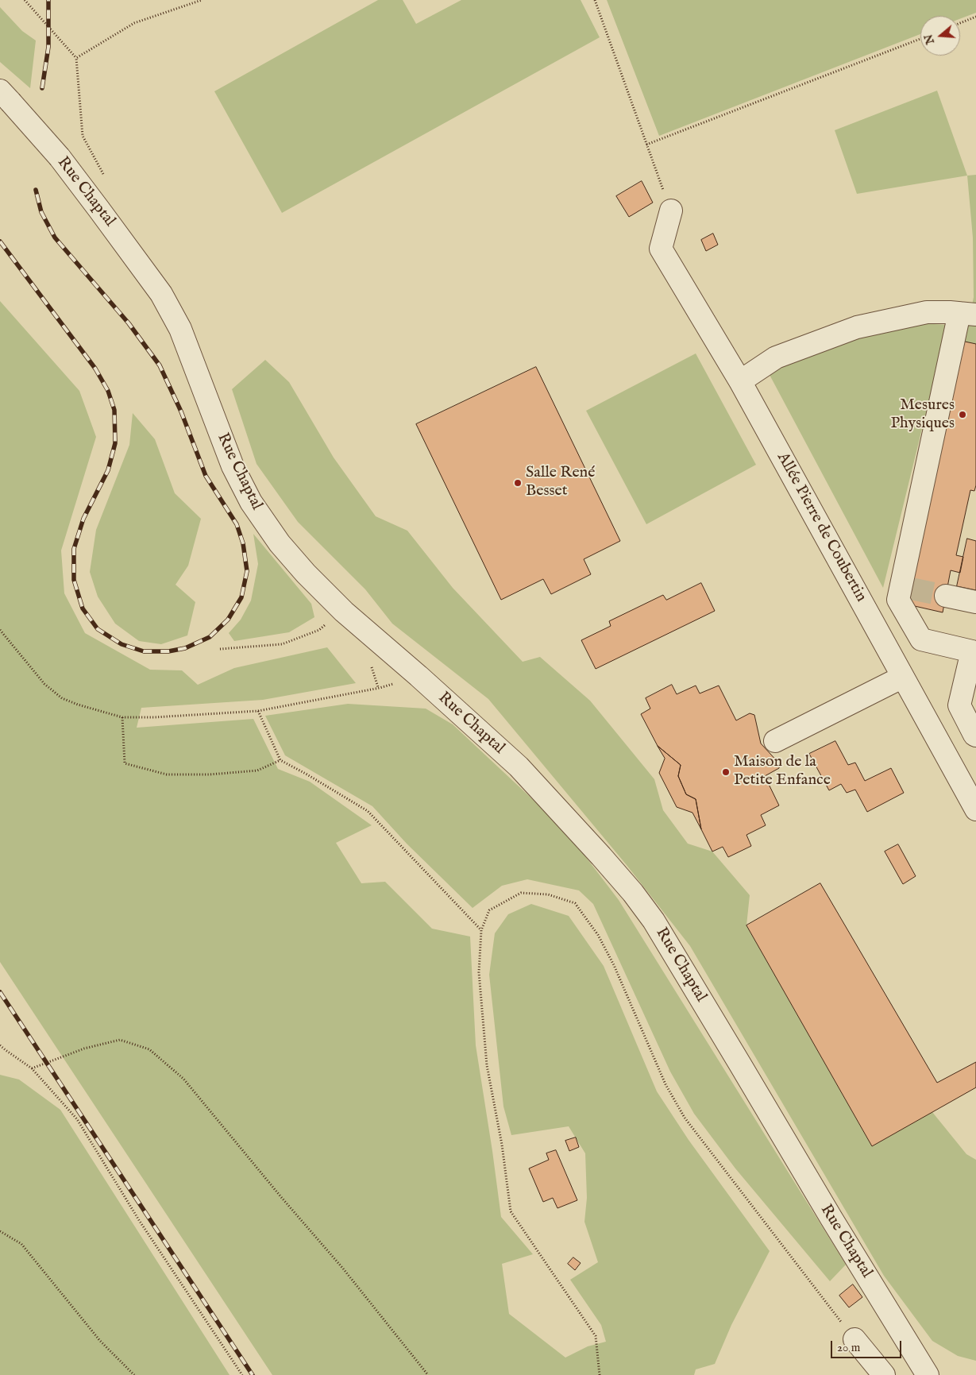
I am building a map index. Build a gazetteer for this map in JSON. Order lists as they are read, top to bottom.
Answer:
{
  "streets": {
    "street": ["Rue Chaptal", "Allée Pierre de Coubertin"]
  },
  "places": ["Mesures Physiques", "Salle René Besset", "Maison de la Petite Enfance"],
  "scale_bar": "20 m",
  "north": "left"
}
